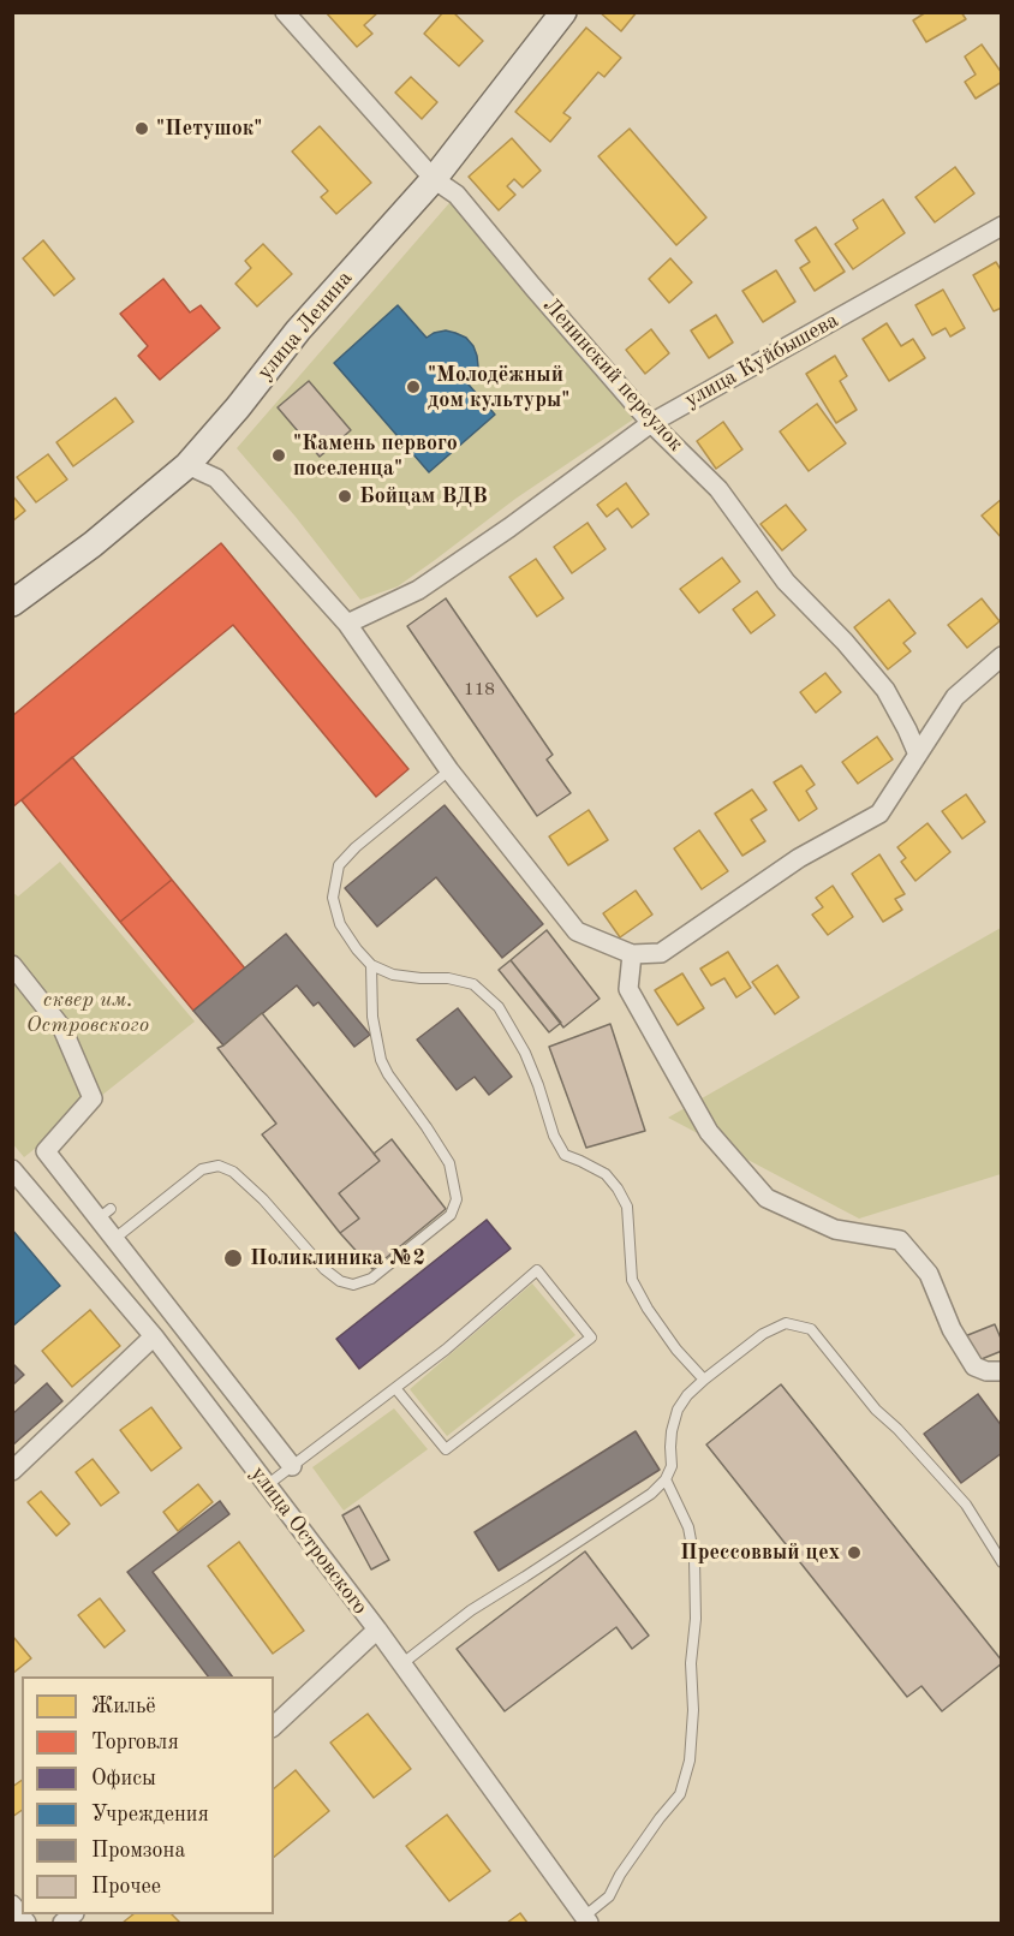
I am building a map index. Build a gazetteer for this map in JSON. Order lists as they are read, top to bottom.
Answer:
{
  "streets": {
    "main road": ["улица Ленина"],
    "street": ["улица Куйбышева", "Ленинский переулок", "улица Островского"]
  },
  "crossings": [
    ["улица Ленина", "Ленинский переулок"],
    ["улица Куйбышева", "Ленинский переулок"]
  ],
  "parks": ["сквер им. Островского"],
  "places": [
    "\"Петушок\"",
    "\"Молодёжный дом культуры\"",
    "\"Камень первого поселенца\"",
    "Бойцам ВДВ",
    "Поликлиника №2",
    "Прессоввый цех"
  ],
  "house_numbers": ["118"],
  "legend": [
    "Жильё",
    "Торговля",
    "Офисы",
    "Учреждения",
    "Промзона",
    "Прочее"
  ]
}
